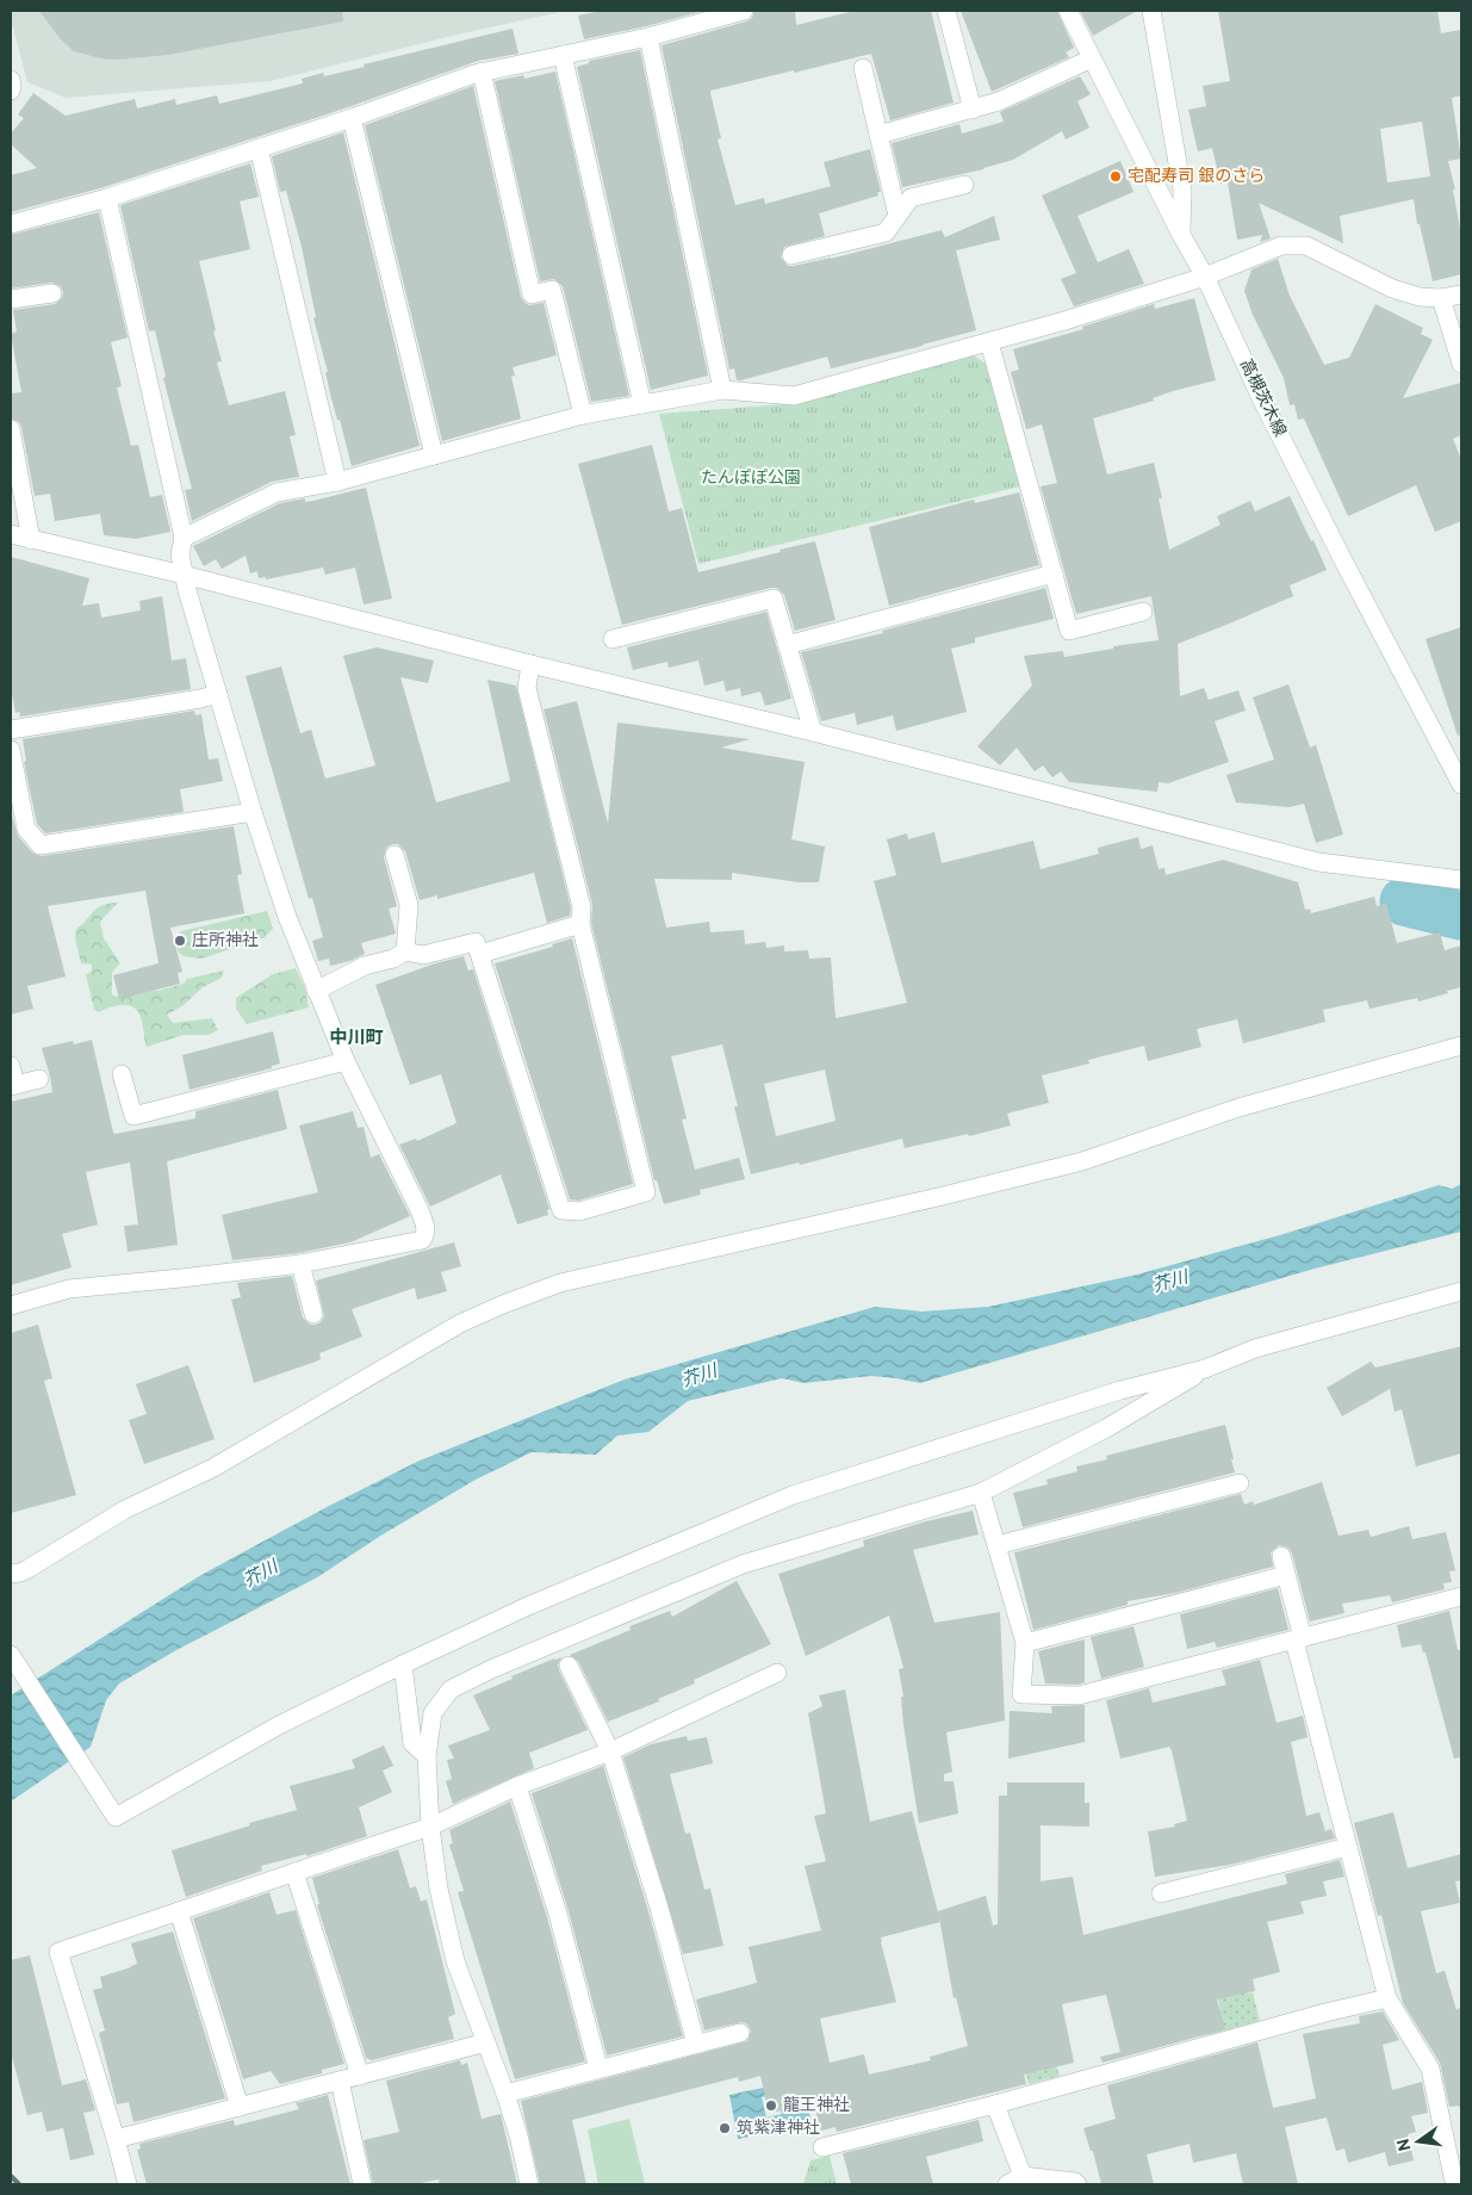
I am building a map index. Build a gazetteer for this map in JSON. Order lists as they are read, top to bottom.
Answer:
{
  "streets": {
    "street": ["高槻茨木線"]
  },
  "districts": ["中川町"],
  "water": ["芥川"],
  "parks": ["たんぽぽ公園"],
  "places": [
    "宅配寿司 銀のさら",
    "庄所神社",
    "龍王神社",
    "筑紫津神社"
  ],
  "north": "left"
}
